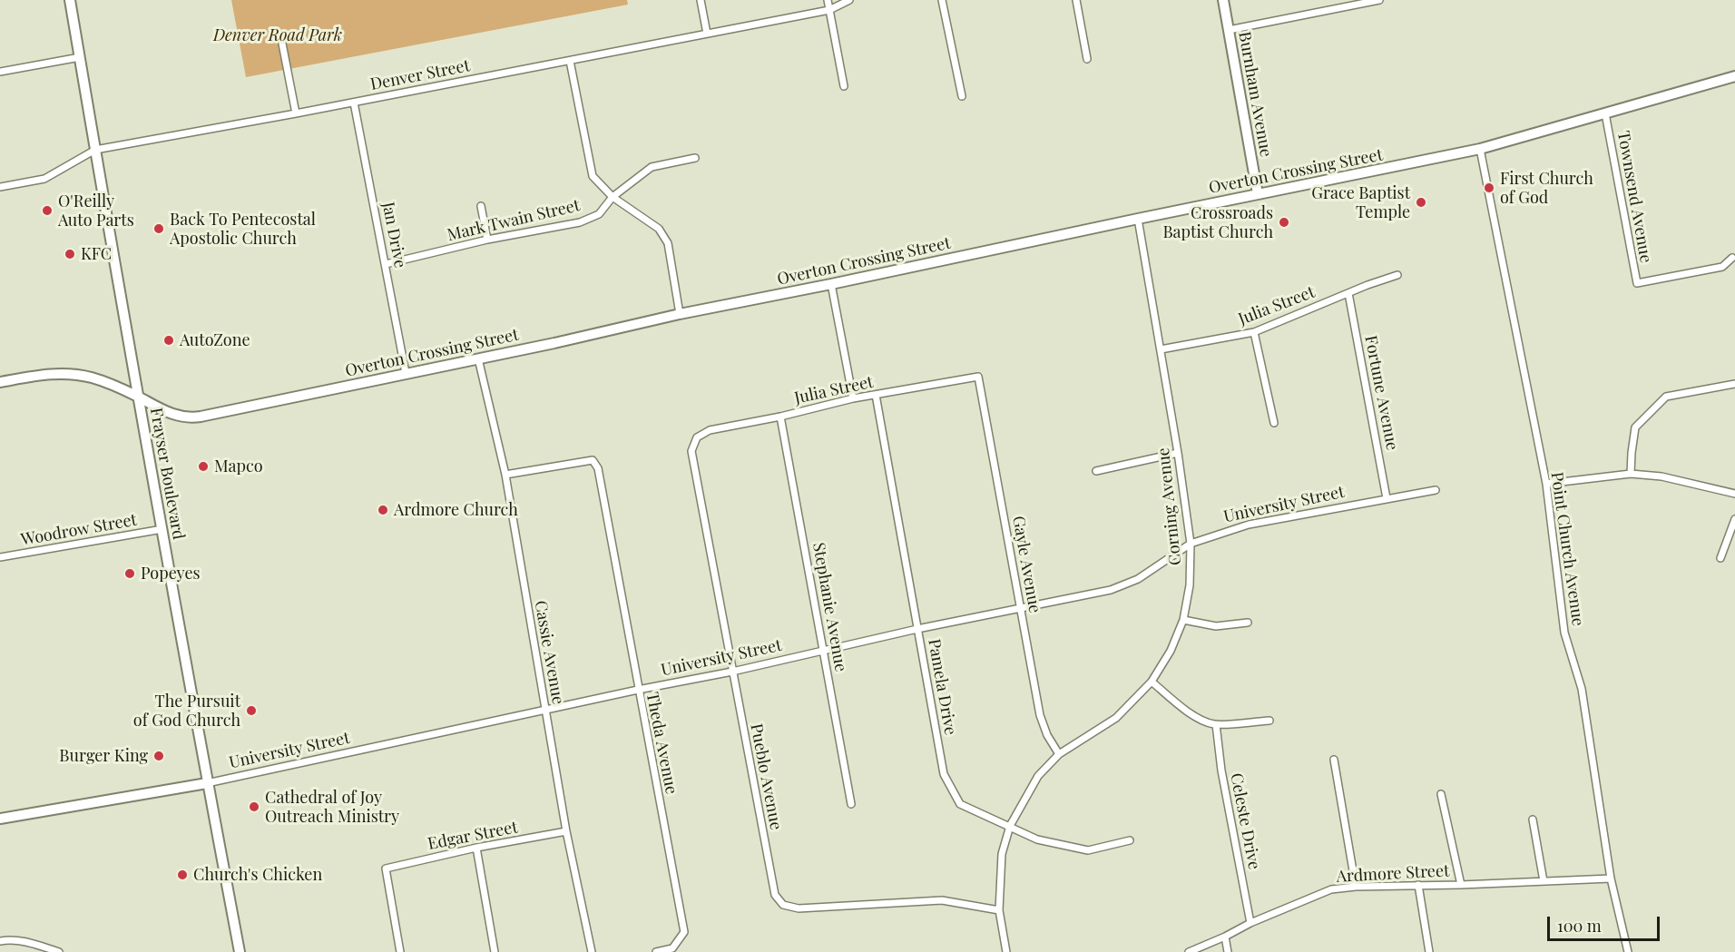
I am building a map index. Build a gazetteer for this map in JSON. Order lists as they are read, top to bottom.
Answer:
{
  "streets": {
    "street": [
      "Denver Street",
      "Burnham Avenue",
      "Overton Crossing Street",
      "Townsend Avenue",
      "Mark Twain Street",
      "Jan Drive",
      "Julia Street",
      "Fortune Avenue",
      "Frayser Boulevard",
      "University Street",
      "Corning Avenue",
      "Woodrow Street",
      "Point Church Avenue",
      "Gayle Avenue",
      "Stephanie Avenue",
      "Cassie Avenue",
      "Pamela Drive",
      "Theda Avenue",
      "Pueblo Avenue",
      "Celeste Drive",
      "Edgar Street",
      "Ardmore Street"
    ]
  },
  "crossings": [
    ["Denver Street", "Jan Drive"],
    ["Denver Street", "Frayser Boulevard"],
    ["Burnham Avenue", "Overton Crossing Street"],
    ["Overton Crossing Street", "Townsend Avenue"],
    ["Overton Crossing Street", "Jan Drive"],
    ["Overton Crossing Street", "Frayser Boulevard"],
    ["Overton Crossing Street", "Corning Avenue"],
    ["Overton Crossing Street", "Point Church Avenue"],
    ["Overton Crossing Street", "Cassie Avenue"],
    ["Mark Twain Street", "Jan Drive"],
    ["Julia Street", "Fortune Avenue"],
    ["Julia Street", "Corning Avenue"],
    ["Julia Street", "Gayle Avenue"],
    ["Julia Street", "Stephanie Avenue"],
    ["Julia Street", "Pamela Drive"],
    ["Julia Street", "Pueblo Avenue"],
    ["Fortune Avenue", "University Street"],
    ["Frayser Boulevard", "University Street"],
    ["Frayser Boulevard", "Woodrow Street"],
    ["University Street", "Corning Avenue"],
    ["University Street", "Gayle Avenue"],
    ["University Street", "Stephanie Avenue"],
    ["University Street", "Cassie Avenue"],
    ["University Street", "Pamela Drive"],
    ["University Street", "Theda Avenue"],
    ["University Street", "Pueblo Avenue"],
    ["Corning Avenue", "Gayle Avenue"],
    ["Corning Avenue", "Pamela Drive"],
    ["Corning Avenue", "Pueblo Avenue"],
    ["Point Church Avenue", "Ardmore Street"],
    ["Cassie Avenue", "Theda Avenue"],
    ["Cassie Avenue", "Edgar Street"],
    ["Celeste Drive", "Ardmore Street"]
  ],
  "parks": ["Denver Road Park"],
  "places": [
    "First Church of God",
    "Grace Baptist Temple",
    "O'Reilly Auto Parts",
    "Crossroads Baptist Church",
    "Back To Pentecostal Apostolic Church",
    "KFC",
    "AutoZone",
    "Mapco",
    "Ardmore Church",
    "Popeyes",
    "The Pursuit of God Church",
    "Burger King",
    "Cathedral of Joy Outreach Ministry",
    "Church's Chicken"
  ],
  "scale_bar": "100 m"
}
